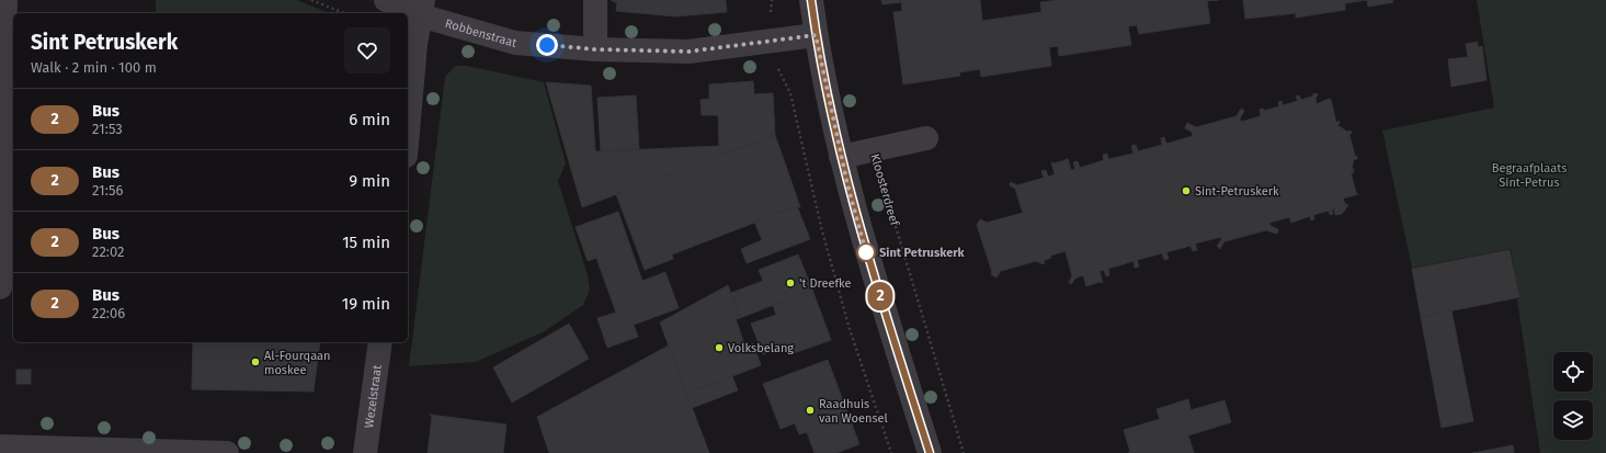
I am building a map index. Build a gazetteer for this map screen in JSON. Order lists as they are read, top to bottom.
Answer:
{
  "streets": {
    "street": ["Robbenstraat", "Wezelstraat"],
    "path": ["Kloosterdreef"]
  },
  "parks": ["Begraafplaats Sint-Petrus"],
  "places": [
    "Sint-Petruskerk",
    "Sint Petruskerk",
    "'t Dreefke",
    "Volksbelang",
    "Al-Fourqaan moskee",
    "Raadhuis van Woensel"
  ],
  "lines": ["bus line 2"],
  "page": {
    "on_map": "2",
    "heading": ["Sint Petruskerk", "Walk · 2 min · 100 m"],
    "list": [
      {
        "mark": "2",
        "name": "Bus",
        "note": "21:53",
        "value": "6 min"
      },
      {
        "mark": "2",
        "name": "Bus",
        "note": "21:56",
        "value": "9 min"
      },
      {
        "mark": "2",
        "name": "Bus",
        "note": "22:02",
        "value": "15 min"
      },
      {
        "mark": "2",
        "name": "Bus",
        "note": "22:06",
        "value": "19 min"
      }
    ]
  }
}
